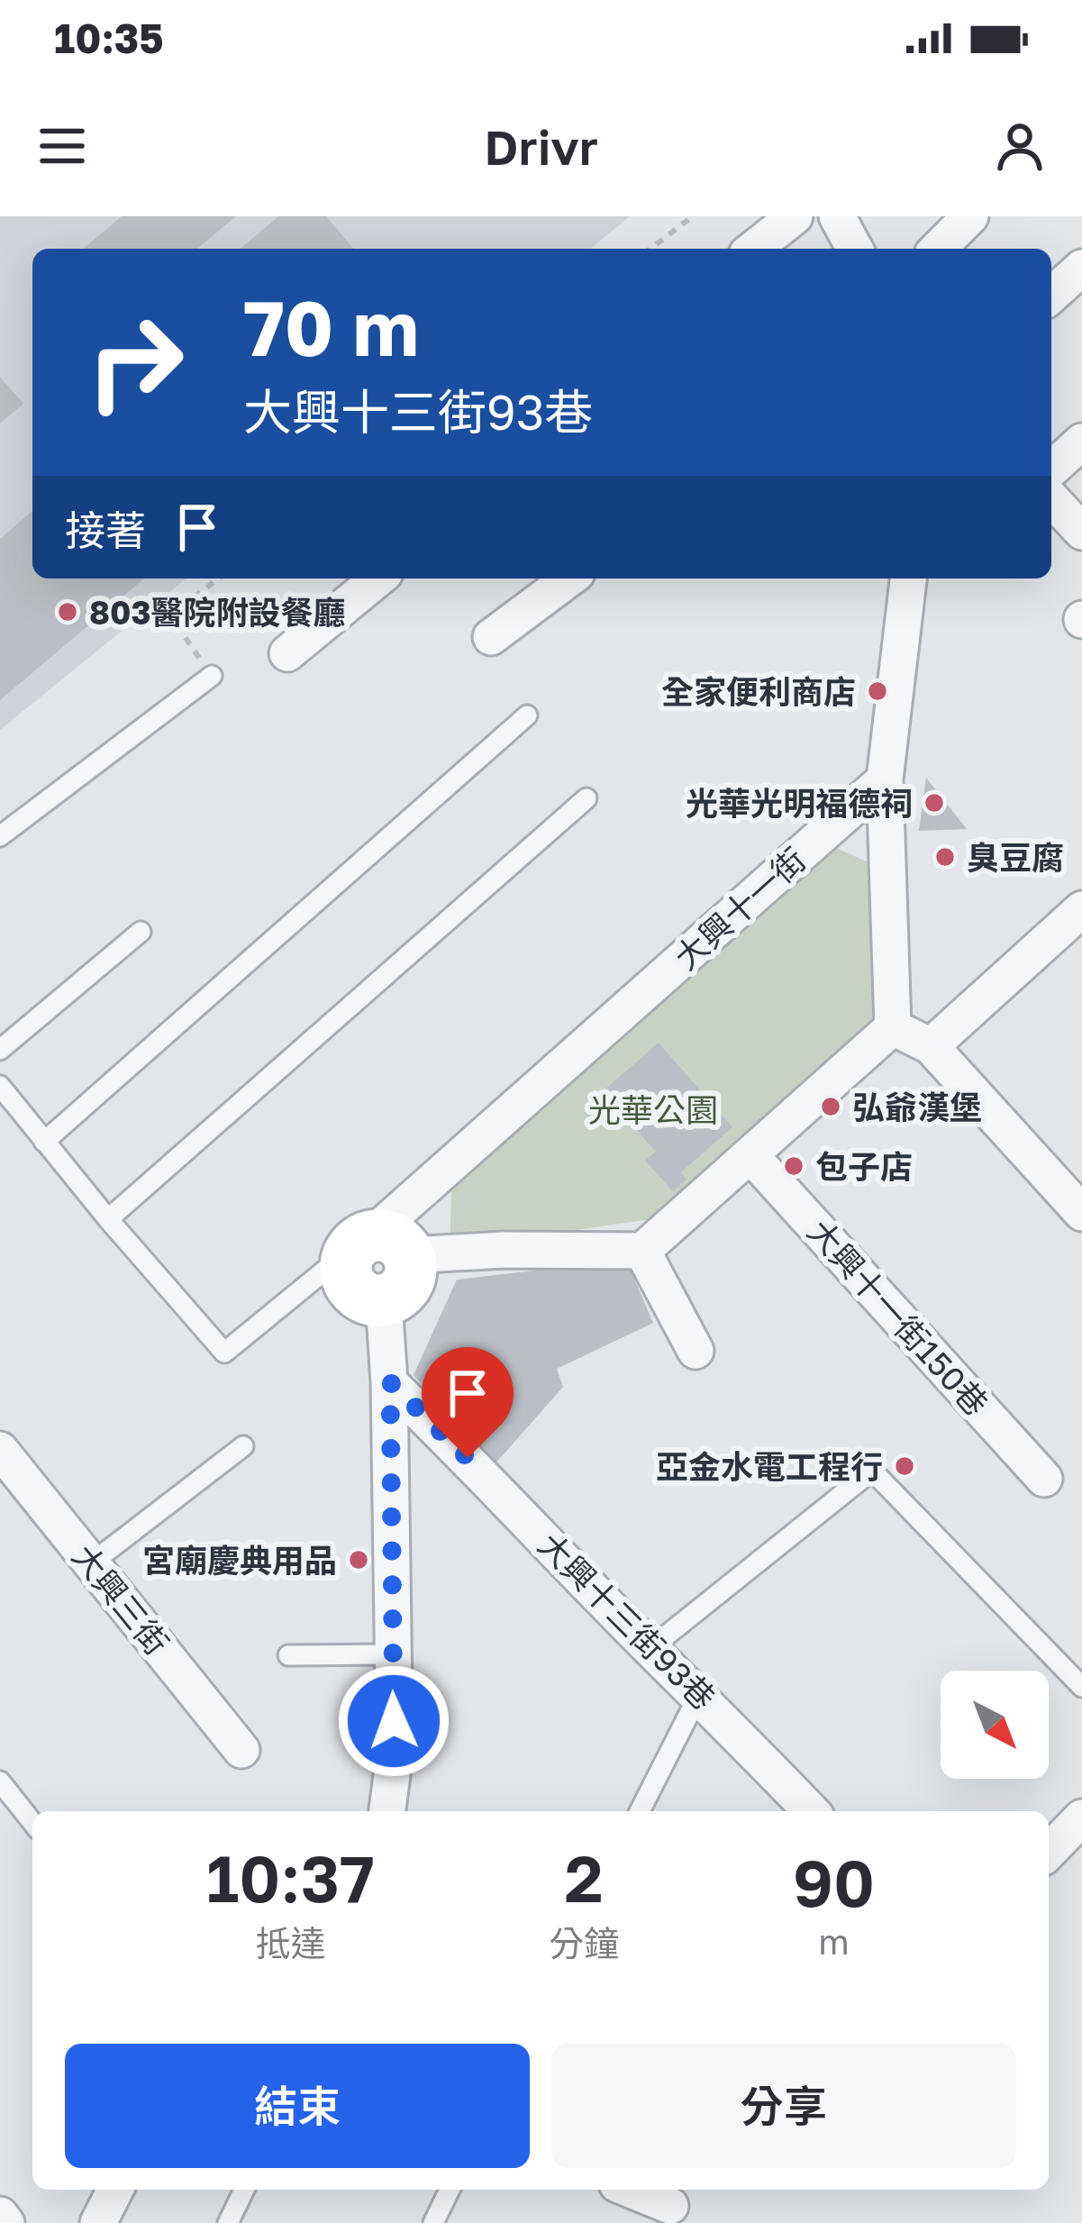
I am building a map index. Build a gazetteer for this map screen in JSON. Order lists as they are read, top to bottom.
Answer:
{
  "streets": {
    "street": [
      "大興十一街",
      "大興十一街150巷",
      "大興三街",
      "大興十三街93巷"
    ]
  },
  "parks": ["光華公園"],
  "places": [
    "803醫院附設餐廳",
    "全家便利商店",
    "光華光明福德祠",
    "臭豆腐",
    "弘爺漢堡",
    "包子店",
    "亞金水電工程行",
    "宮廟慶典用品"
  ],
  "north": "bottom right",
  "page": {
    "status": "10:35",
    "header": "Drivr",
    "turn": ["70 m", "大興十三街93巷"],
    "then": "接著",
    "eta": [
      "10:37",
      "抵達",
      "2",
      "分鐘",
      "90",
      "m"
    ],
    "buttons": ["結束", "分享"]
  }
}
